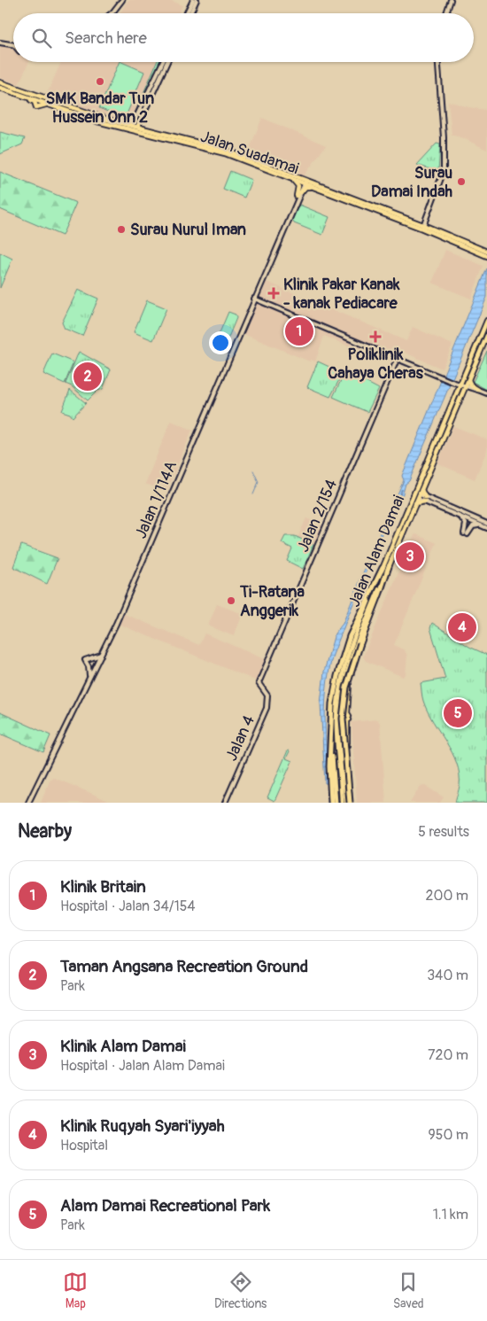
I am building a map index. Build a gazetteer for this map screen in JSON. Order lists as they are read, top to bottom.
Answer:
{
  "streets": {
    "main road": ["Jalan Suadamai", "Jalan Alam Damai"],
    "street": ["Jalan 1/114A", "Jalan 2/154", "Jalan 4"]
  },
  "crossings": [
    ["Jalan Suadamai", "Jalan 1/114A"],
    ["Jalan 2/154", "Jalan 4"]
  ],
  "places": {
    "other": [
      "SMK Bandar Tun Hussein Onn 2",
      "Surau Damai Indah",
      "Surau Nurul Iman",
      "Ti-Ratana Anggerik"
    ],
    "health": ["Klinik Pakar Kanak - kanak Pediacare", "Poliklinik Cahaya Cheras"]
  },
  "page": {
    "search": "Search here",
    "pins": [
      "1",
      "2",
      "3",
      "4",
      "5"
    ],
    "heading": ["Nearby", "5 results"],
    "list": [
      {
        "mark": "1",
        "name": "Klinik Britain",
        "note": "Hospital · Jalan 34/154",
        "value": "200 m"
      },
      {
        "mark": "2",
        "name": "Taman Angsana Recreation Ground",
        "note": "Park",
        "value": "340 m"
      },
      {
        "mark": "3",
        "name": "Klinik Alam Damai",
        "note": "Hospital · Jalan Alam Damai",
        "value": "720 m"
      },
      {
        "mark": "4",
        "name": "Klinik Ruqyah Syari'iyyah",
        "note": "Hospital",
        "value": "950 m"
      },
      {
        "mark": "5",
        "name": "Alam Damai Recreational Park",
        "note": "Park",
        "value": "1.1 km"
      }
    ],
    "nav": ["Map", "Directions", "Saved"]
  }
}
